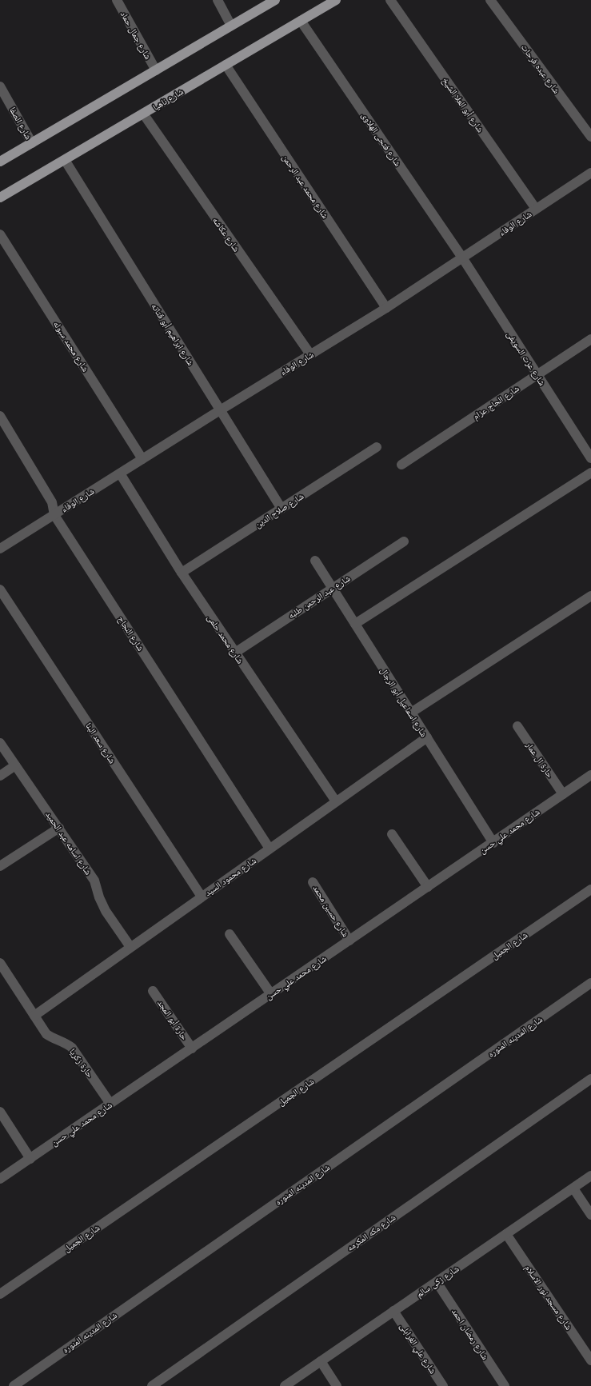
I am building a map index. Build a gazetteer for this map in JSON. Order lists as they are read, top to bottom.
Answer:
{
  "streets": {
    "main road": ["شارع ناهيا"],
    "street": [
      "شارع جمال حماد",
      "شارع عبده فرحات",
      "شارع أبو العلا الشيخ",
      "شارع الصفا",
      "شارع فتحى الهلاوى",
      "شارع محمد عبد الرحمن",
      "شارع الوفاء",
      "شارع عكاشه",
      "شارع ابراهيم أبو قتاته",
      "شارع محمد سبوله",
      "شارع عزت السويفى",
      "شارع الحاج عزام",
      "شارع صلاح الدين",
      "شارع عبد الرحمن طلبه",
      "شارع النجاح",
      "شارع محمد حلمى",
      "شارع اسماعيل أبو الرجال",
      "شارع سعد البنا",
      "حارة ال عمار",
      "شارع محمد علي حسن",
      "شارع اسامه عبد الحميد",
      "شارع محمود السيد",
      "شارع حسين محمد",
      "شارع الجميل",
      "حارة أبو المجد",
      "شارع المدينه المنوره",
      "حارة زكريا",
      "شارع مكه المكرمه",
      "شارع زكى سالم",
      "شارع مسجد نور الاسلام",
      "شارع رمضان احمد",
      "شارع علي الغرابلى"
    ]
  },
  "crossings": [
    ["شارع ناهيا", "شارع فتحى الهلاوى"],
    ["شارع ناهيا", "شارع محمد عبد الرحمن"],
    ["شارع ناهيا", "شارع عكاشه"],
    ["شارع ناهيا", "شارع ابراهيم أبو قتاته"],
    ["شارع أبو العلا الشيخ", "شارع الوفاء"],
    ["شارع فتحى الهلاوى", "شارع الوفاء"],
    ["شارع فتحى الهلاوى", "شارع عزت السويفى"],
    ["شارع محمد عبد الرحمن", "شارع الوفاء"],
    ["شارع الوفاء", "شارع عكاشه"],
    ["شارع الوفاء", "شارع ابراهيم أبو قتاته"],
    ["شارع الوفاء", "شارع محمد سبوله"],
    ["شارع الوفاء", "شارع عزت السويفى"],
    ["شارع الوفاء", "شارع النجاح"],
    ["شارع الوفاء", "شارع محمد حلمى"],
    ["شارع ابراهيم أبو قتاته", "شارع صلاح الدين"],
    ["شارع عزت السويفى", "شارع الحاج عزام"],
    ["شارع صلاح الدين", "شارع محمد حلمى"],
    ["شارع عبد الرحمن طلبه", "شارع محمد حلمى"],
    ["شارع عبد الرحمن طلبه", "شارع اسماعيل أبو الرجال"],
    ["شارع النجاح", "شارع محمود السيد"],
    ["شارع محمد حلمى", "شارع محمود السيد"],
    ["شارع اسماعيل أبو الرجال", "شارع محمد علي حسن"],
    ["شارع اسماعيل أبو الرجال", "شارع محمود السيد"],
    ["شارع سعد البنا", "شارع محمود السيد"],
    ["حارة ال عمار", "شارع محمد علي حسن"],
    ["شارع محمد علي حسن", "شارع حسين محمد"],
    ["شارع محمد علي حسن", "حارة أبو المجد"],
    ["شارع محمد علي حسن", "حارة زكريا"],
    ["شارع اسامه عبد الحميد", "شارع محمود السيد"],
    ["شارع محمود السيد", "حارة زكريا"],
    ["شارع زكى سالم", "شارع مسجد نور الاسلام"],
    ["شارع زكى سالم", "شارع رمضان احمد"],
    ["شارع زكى سالم", "شارع علي الغرابلى"]
  ]
}
